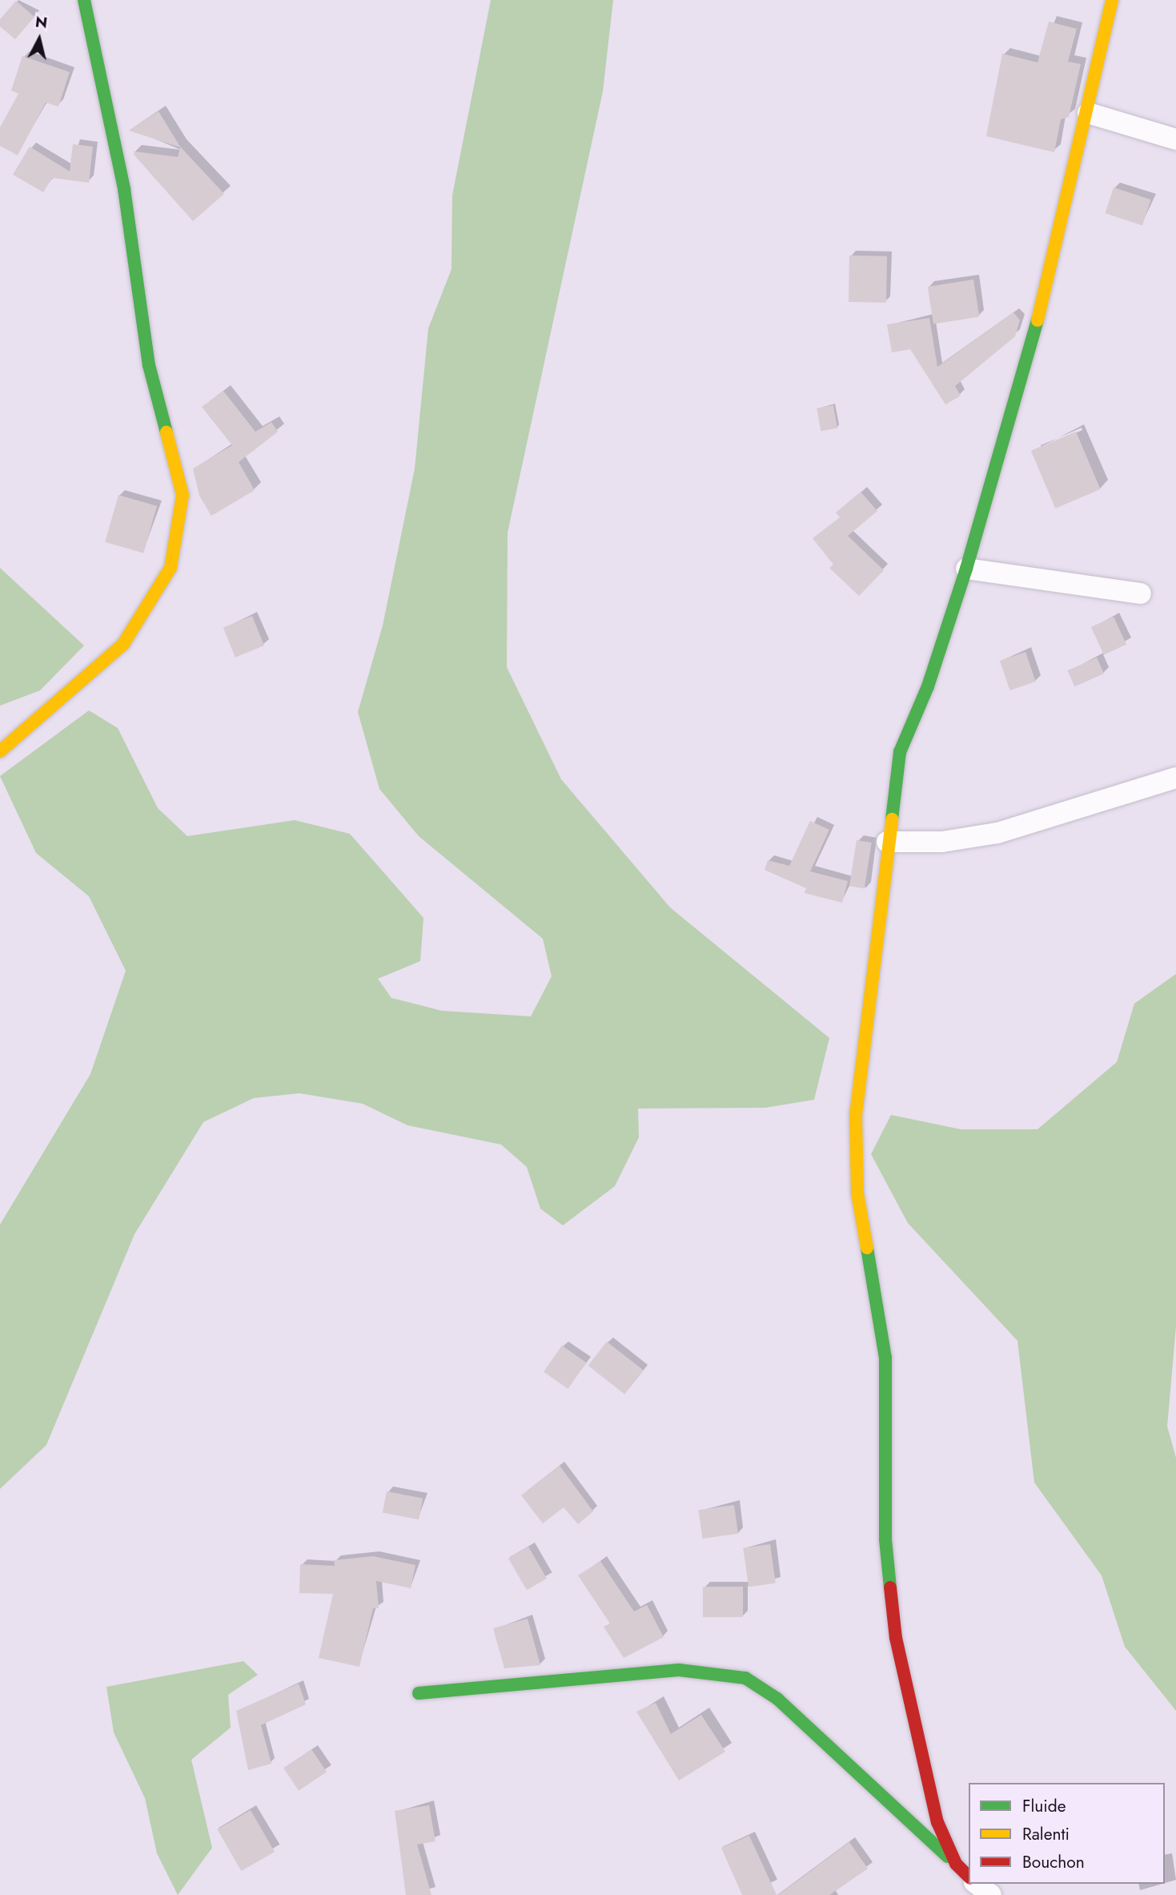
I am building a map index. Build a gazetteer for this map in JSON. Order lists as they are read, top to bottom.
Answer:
{
  "legend": ["Fluide", "Ralenti", "Bouchon"],
  "north": "top"
}
